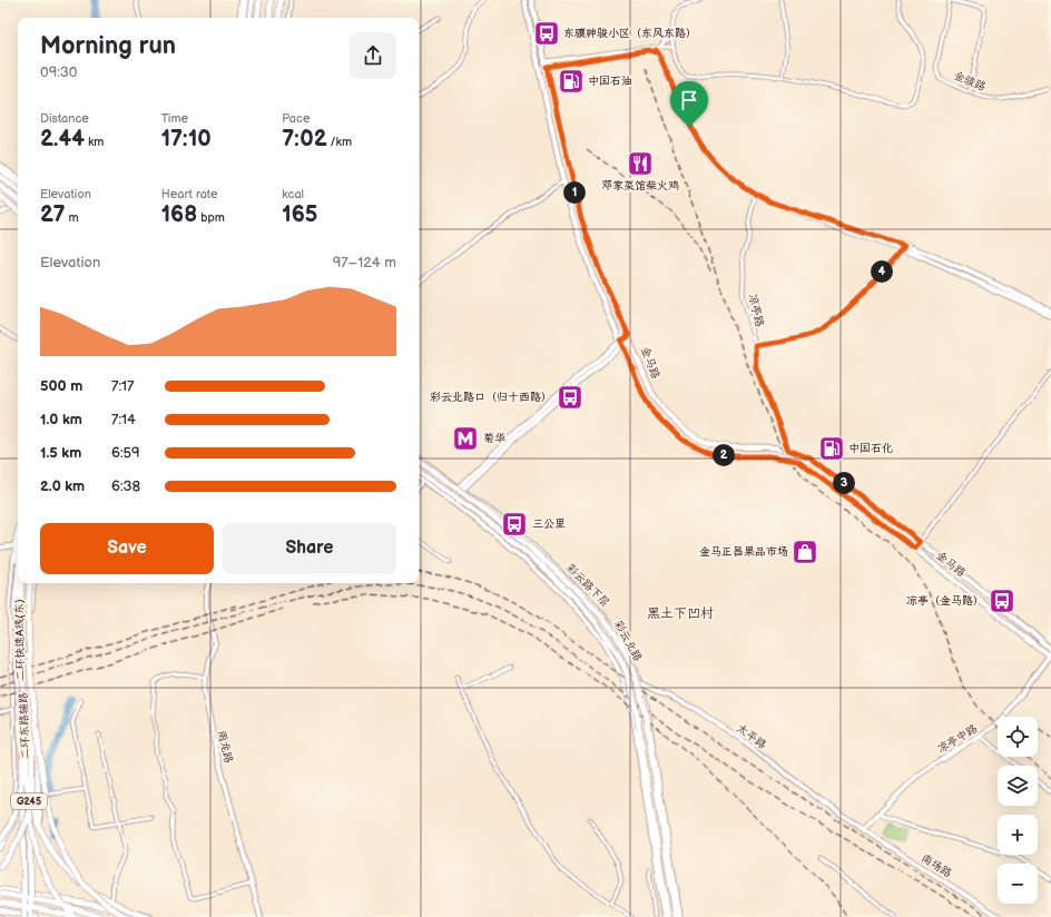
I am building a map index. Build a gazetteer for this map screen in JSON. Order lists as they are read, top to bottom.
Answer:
{
  "streets": {
    "main road": [
      "金马路",
      "二环快速A线(东)",
      "彩云北路",
      "二环东路辅路",
      "G245"
    ],
    "street": [
      "金骏路",
      "凉亭路",
      "彩云路下层",
      "太平路",
      "凉亭中路",
      "雨龙路",
      "南场路"
    ]
  },
  "crossings": [
    ["凉亭路", "金马路"],
    ["金马路", "凉亭中路"],
    ["彩云路下层", "太平路"],
    ["二环东路辅路", "G245"],
    ["太平路", "凉亭中路"],
    ["太平路", "南场路"],
    ["凉亭中路", "南场路"]
  ],
  "districts": ["黑土下凹村"],
  "places": {
    "bus stop": [
      "东骧神骏小区（东风东路）",
      "彩云北路口（归十西路）",
      "三公里",
      "凉亭（金马路）"
    ],
    "fuel station": ["中国石油", "中国石化"],
    "restaurant": ["邓家菜馆柴火鸡"],
    "metro station": ["菊华"],
    "shop": ["金马正昌果品市场"]
  },
  "page": {
    "heading": ["Morning run", "09:30"],
    "stats": [
      ["Distance", "2.44 km"],
      ["Time", "17:10"],
      ["Pace", "7:02 /km"],
      ["Elevation", "27 m"],
      ["Heart rate", "168 bpm"],
      ["kcal", "165"]
    ],
    "pins": [
      "1",
      "4",
      "2",
      "3"
    ],
    "chart": ["Elevation", "97–124 m"],
    "list": [
      {
        "name": "500 m",
        "note": "7:17"
      },
      {
        "name": "1.0 km",
        "note": "7:14"
      },
      {
        "name": "1.5 km",
        "note": "6:59"
      },
      {
        "name": "2.0 km",
        "note": "6:38"
      }
    ],
    "buttons": ["Save", "Share"],
    "map_buttons": ["+", "−"]
  }
}
